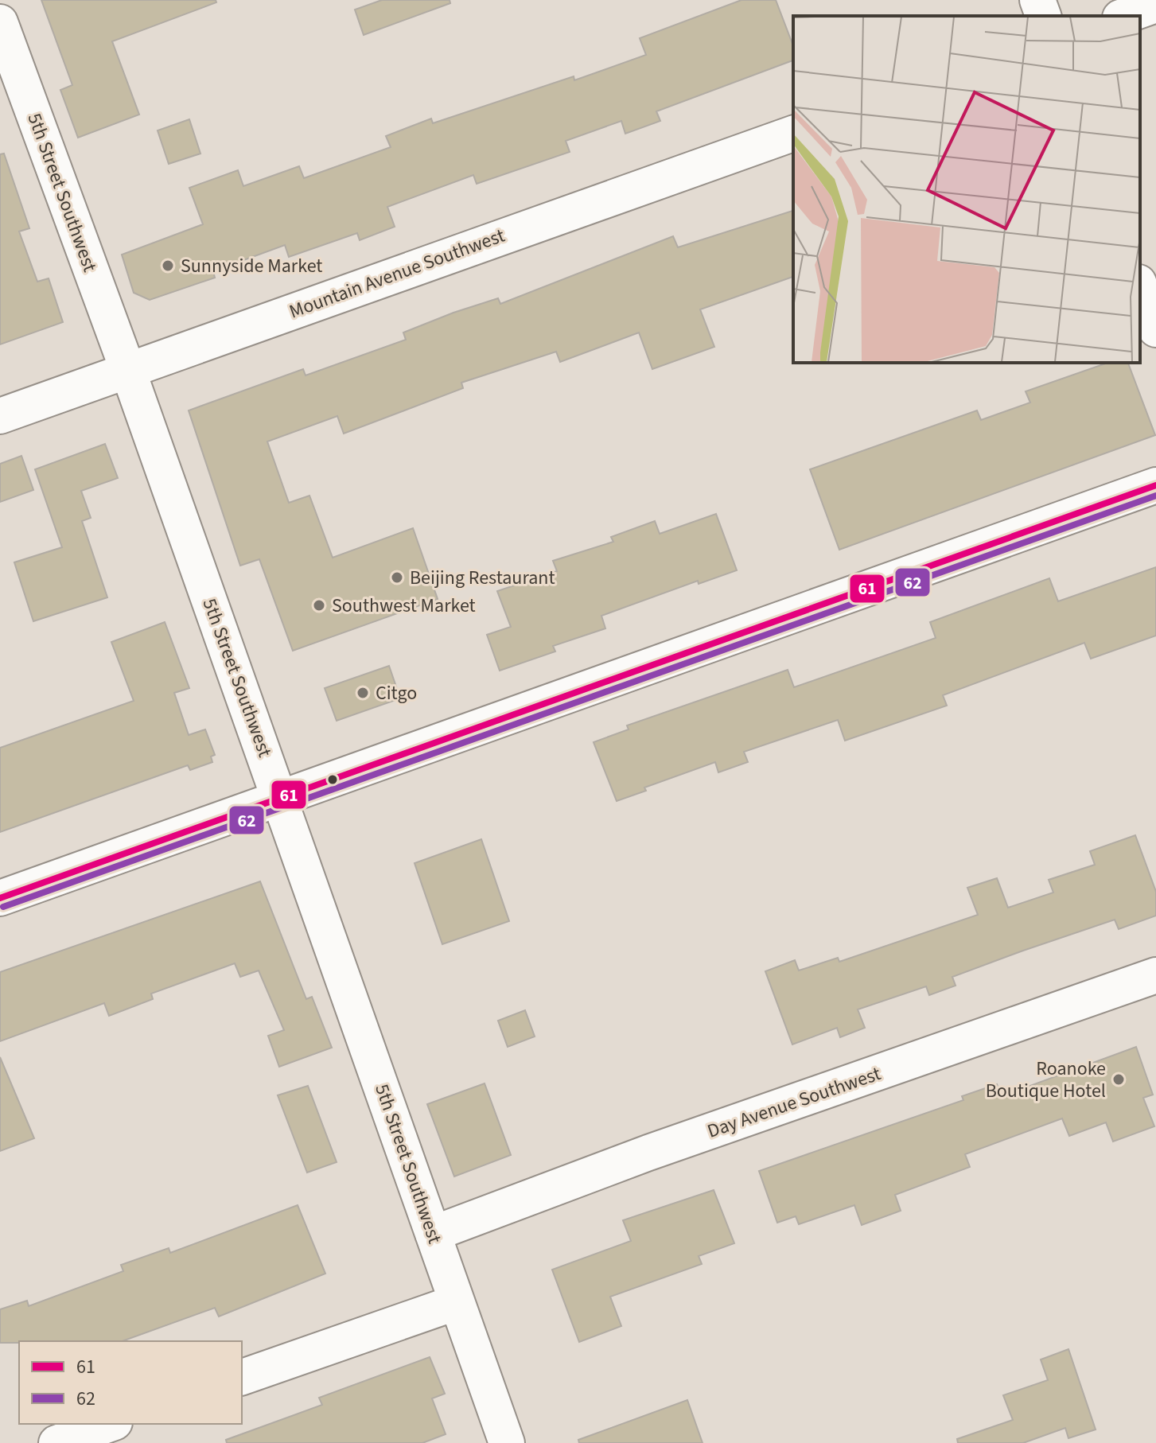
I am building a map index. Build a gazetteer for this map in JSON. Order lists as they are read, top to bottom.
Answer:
{
  "streets": {
    "street": ["5th Street Southwest", "Mountain Avenue Southwest", "Day Avenue Southwest"]
  },
  "crossings": [
    ["5th Street Southwest", "Mountain Avenue Southwest"],
    ["5th Street Southwest", "Day Avenue Southwest"]
  ],
  "places": [
    "Sunnyside Market",
    "Beijing Restaurant",
    "Southwest Market",
    "Citgo",
    "Roanoke Boutique Hotel"
  ],
  "lines": ["transit line 61", "transit line 62"],
  "legend": ["61", "62"]
}
